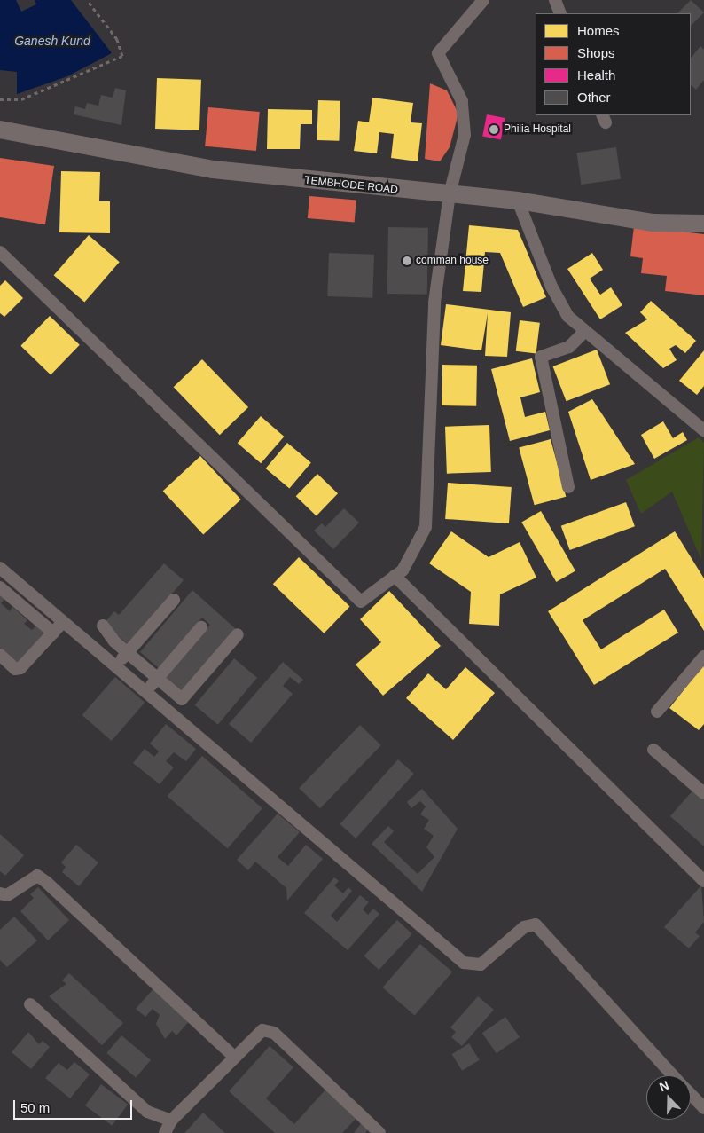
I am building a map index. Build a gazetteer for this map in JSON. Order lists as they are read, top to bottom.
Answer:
{
  "streets": {
    "street": ["TEMBHODE ROAD"]
  },
  "water": ["Ganesh Kund"],
  "places": ["Philia Hospital", "comman house"],
  "legend": [
    "Homes",
    "Shops",
    "Health",
    "Other"
  ],
  "scale_bar": "50 m",
  "north": "top"
}
